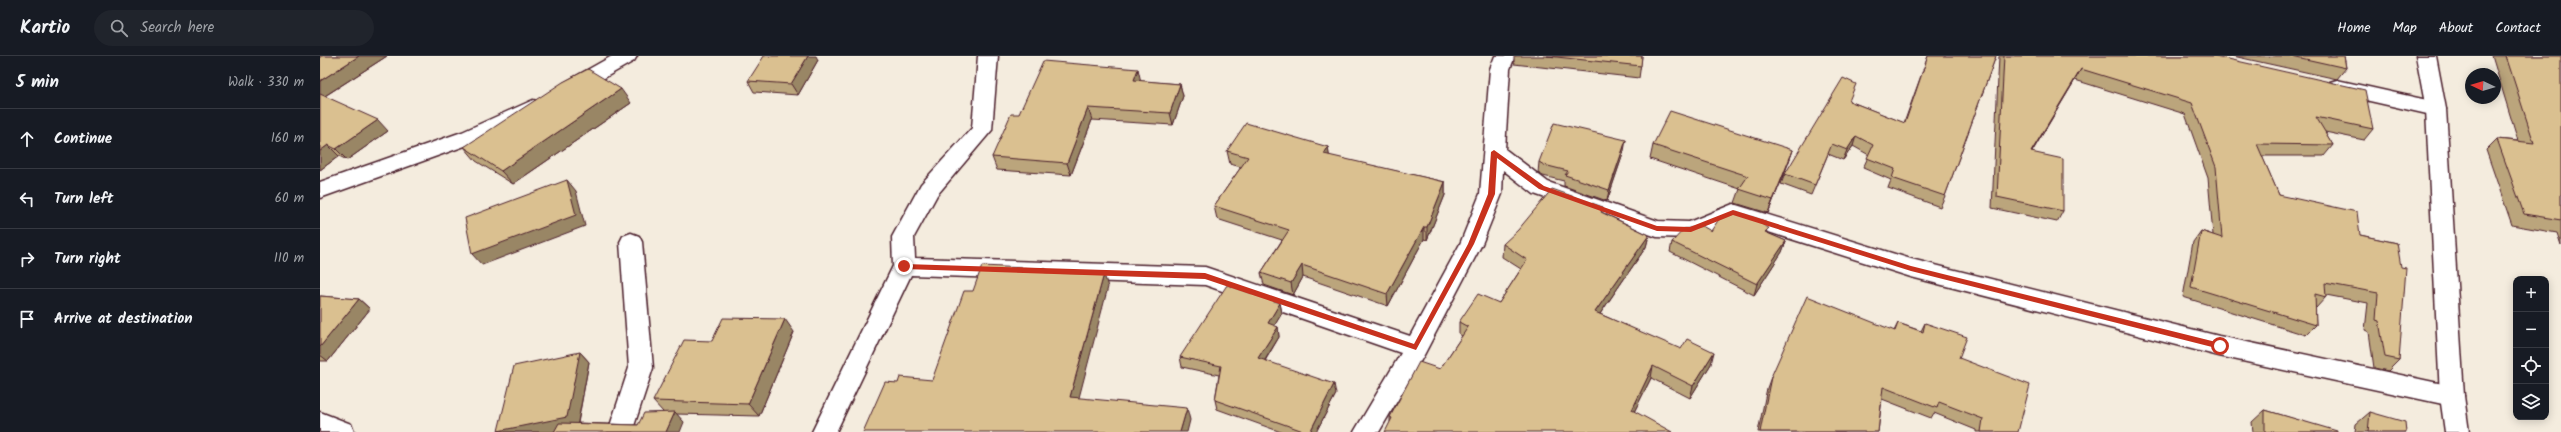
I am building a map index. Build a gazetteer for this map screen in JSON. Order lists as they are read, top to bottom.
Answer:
{
  "north": "left",
  "page": {
    "header": "Kartio",
    "search": "Search here",
    "nav": [
      "Home",
      "Map",
      "About",
      "Contact"
    ],
    "heading": ["5 min", "Walk · 330 m"],
    "list": [
      ["Continue", "160 m"],
      ["Turn left", "60 m"],
      ["Turn right", "110 m"],
      "Arrive at destination"
    ],
    "map_buttons": ["+", "−"]
  }
}
